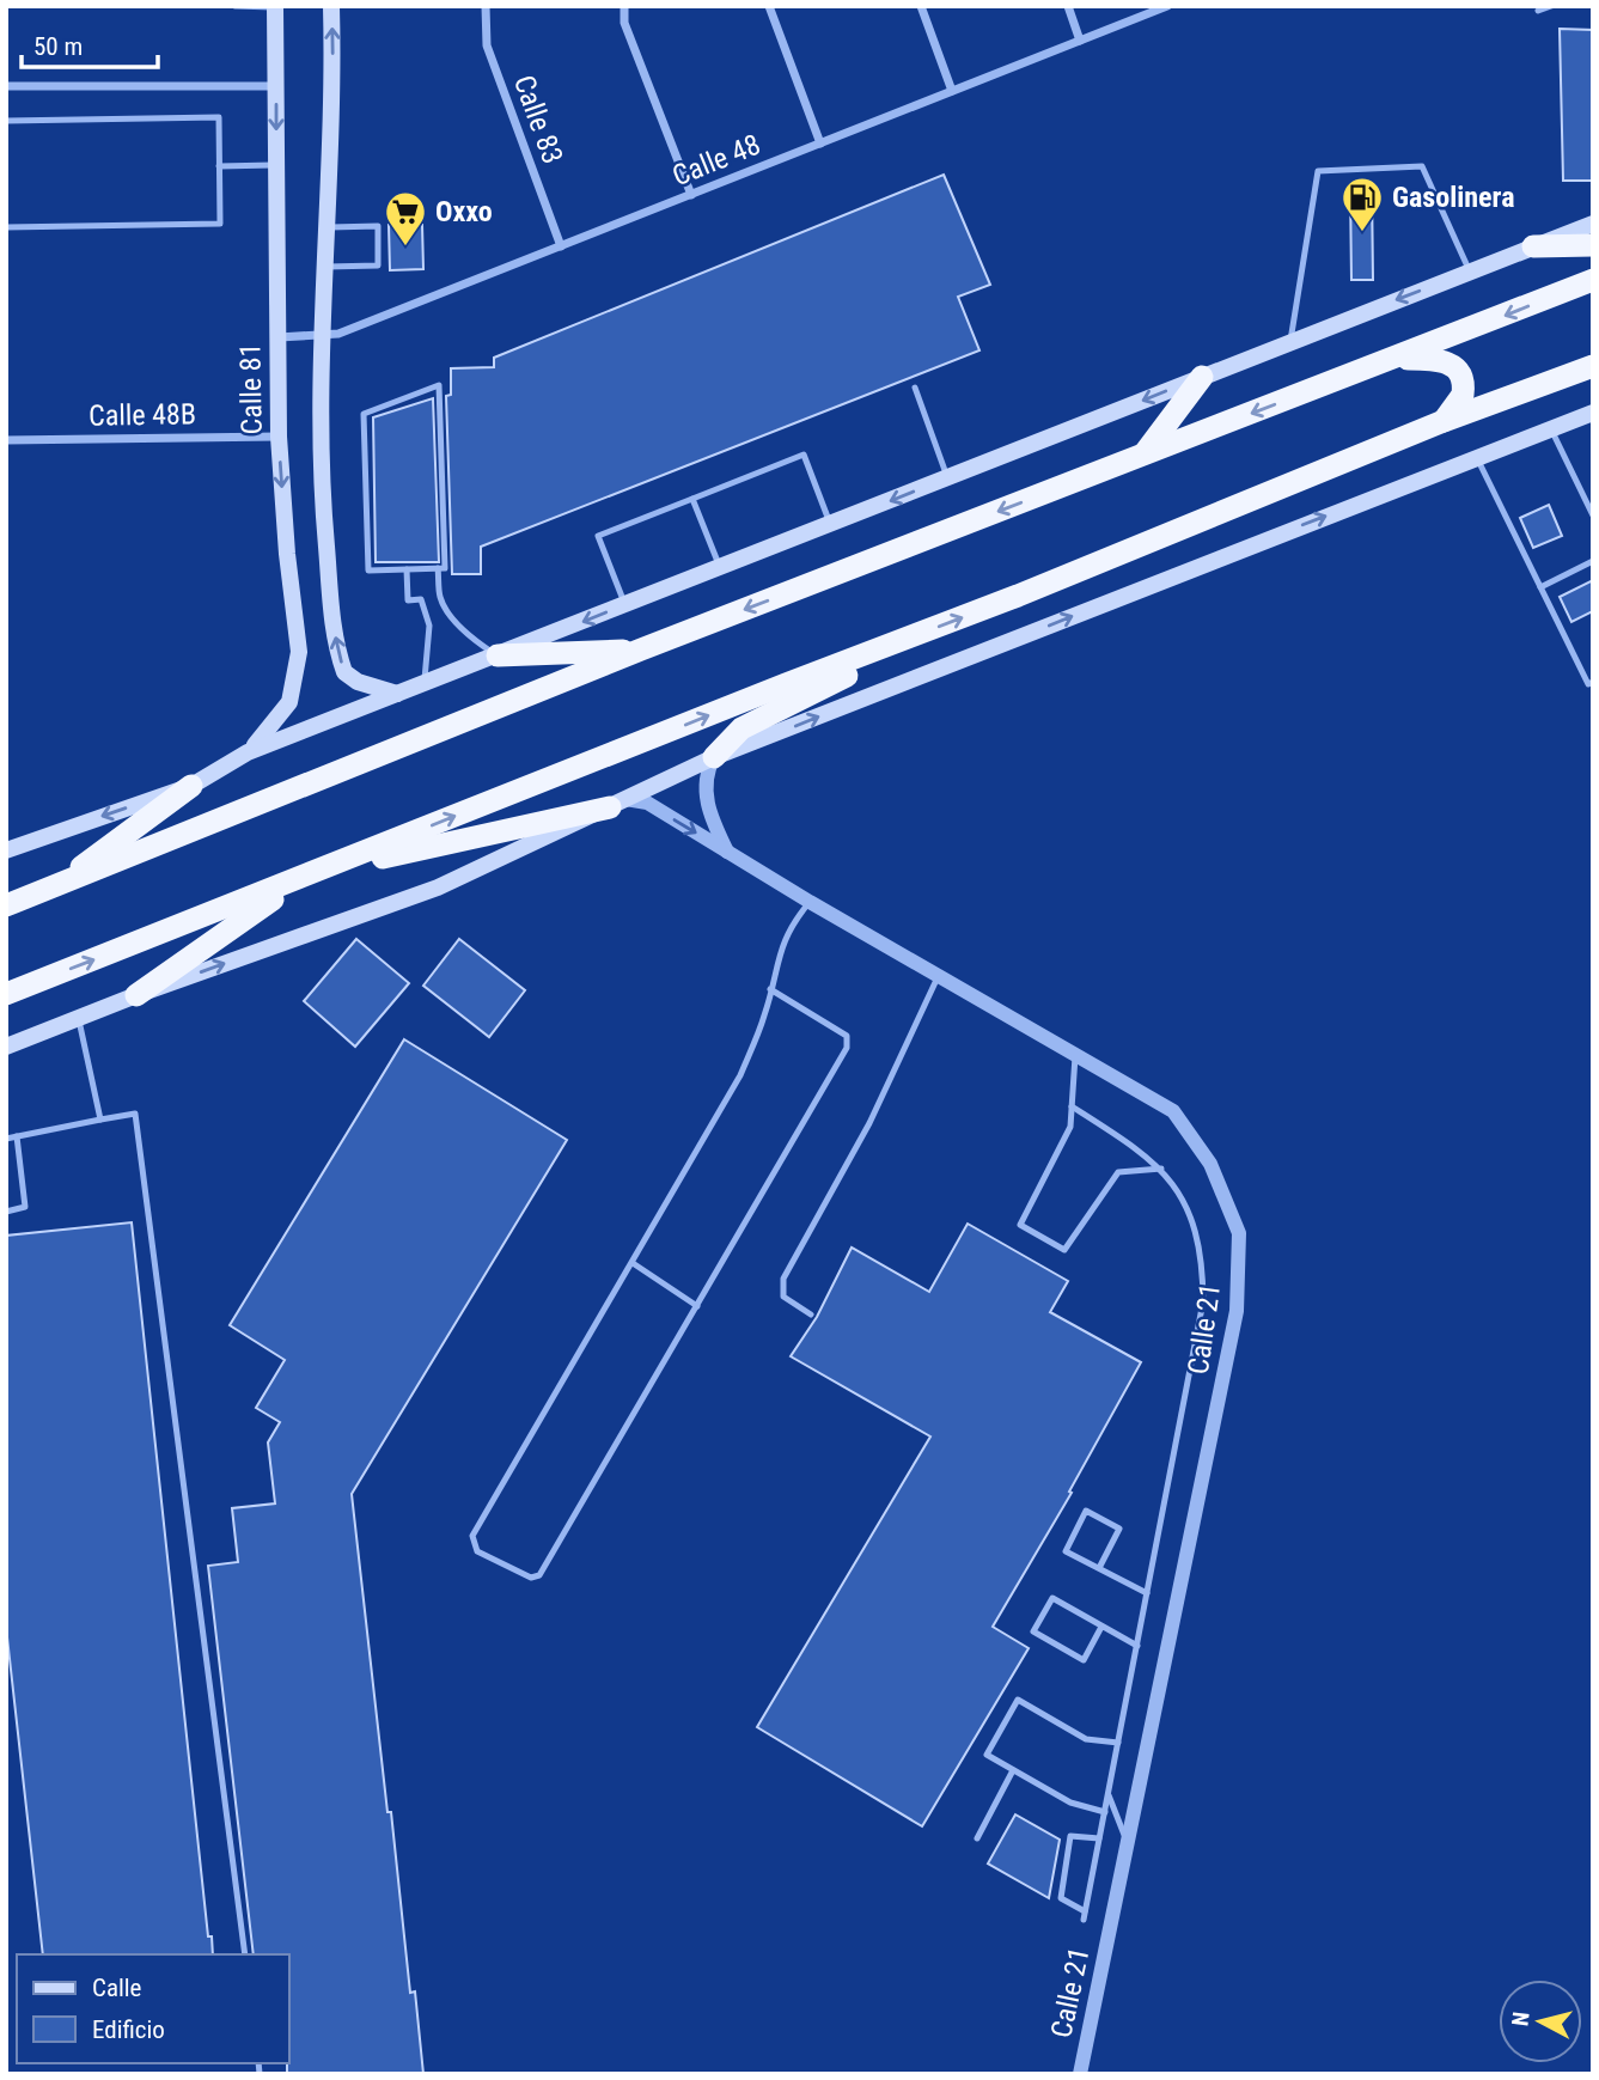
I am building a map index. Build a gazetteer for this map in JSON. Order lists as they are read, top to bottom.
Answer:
{
  "streets": {
    "main road": ["Calle 81"],
    "street": [
      "Calle 83",
      "Calle 48",
      "Calle 48B",
      "Calle 21"
    ]
  },
  "crossings": [
    ["Calle 83", "Calle 48"],
    ["Calle 48", "Calle 81"],
    ["Calle 81", "Calle 48B"]
  ],
  "one_way": ["Calle 81"],
  "places": {
    "fuel station": ["Gasolinera"],
    "supermarket": ["Oxxo"]
  },
  "legend": ["Calle", "Edificio"],
  "scale_bar": "50 m",
  "north": "left"
}
